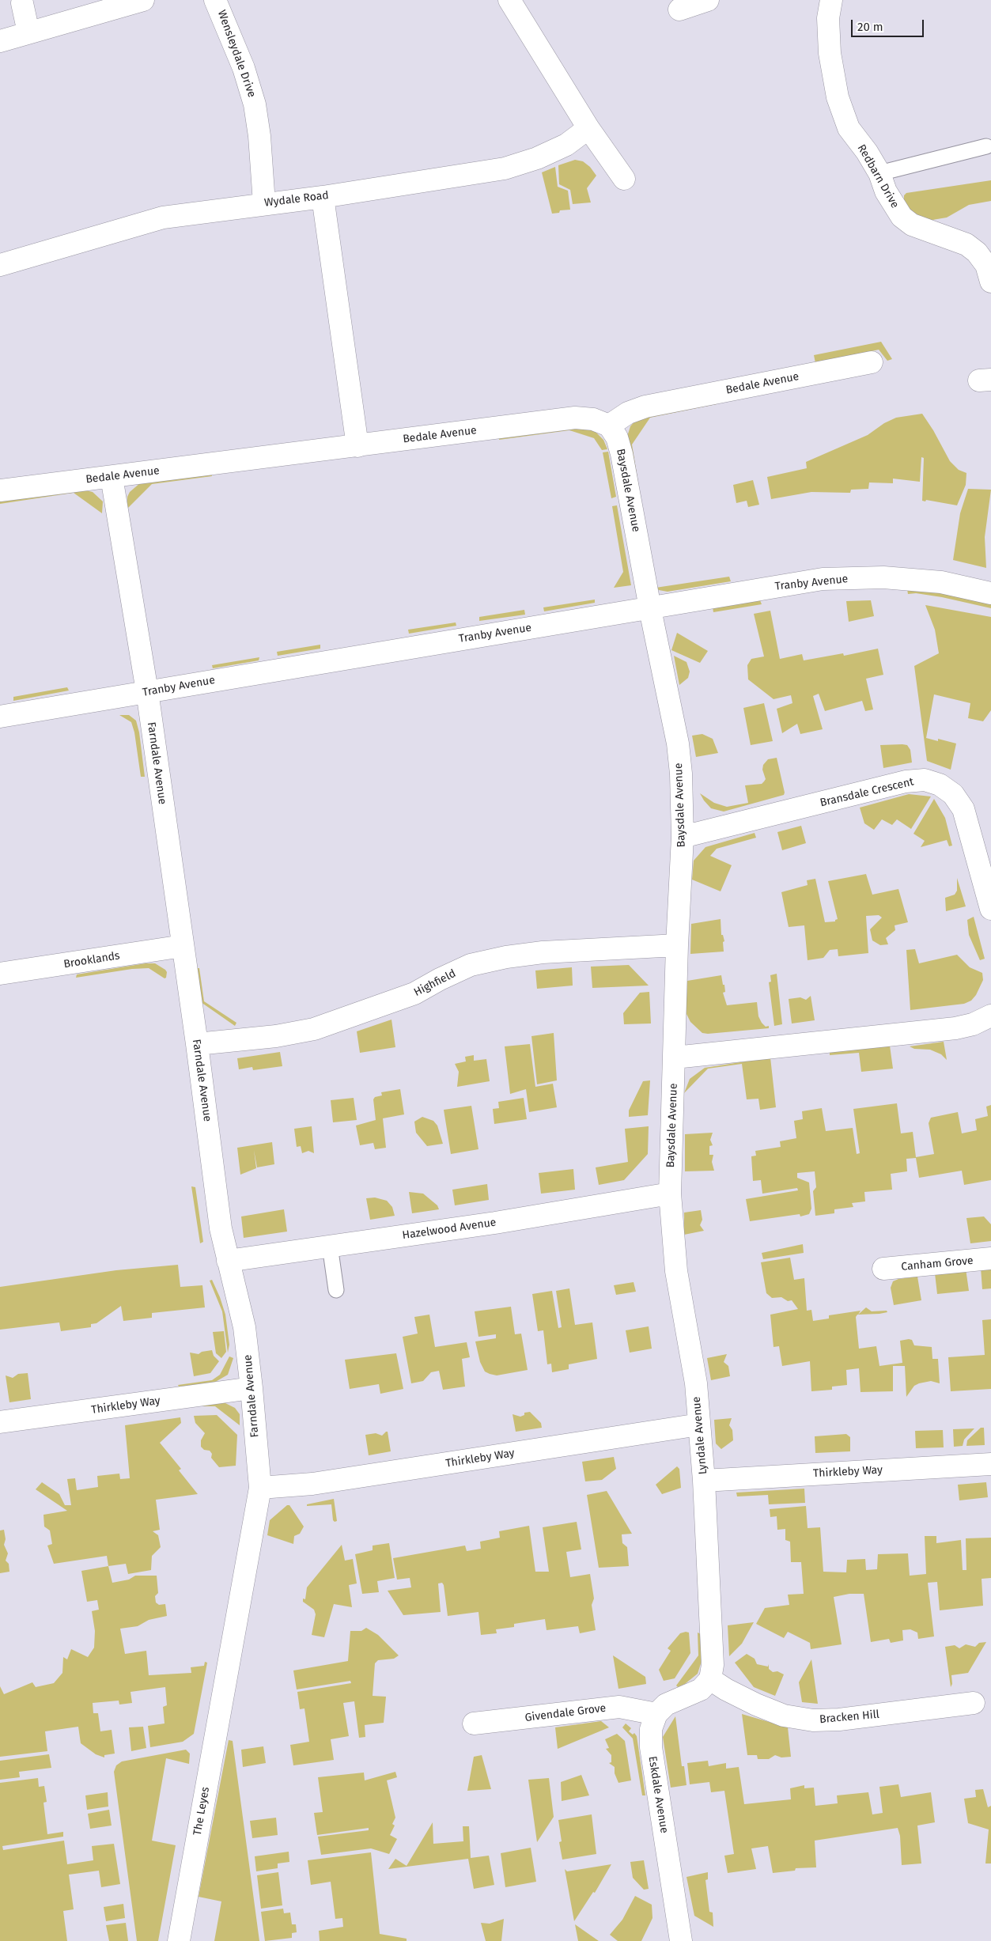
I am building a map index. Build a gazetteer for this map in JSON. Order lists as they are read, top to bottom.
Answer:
{
  "streets": {
    "street": [
      "Wensleydale Drive",
      "Redbarn Drive",
      "Wydale Road",
      "Bedale Avenue",
      "Baysdale Avenue",
      "Tranby Avenue",
      "Farndale Avenue",
      "Bransdale Crescent",
      "Brooklands",
      "Highfield",
      "Hazelwood Avenue",
      "Canham Grove",
      "Thirkleby Way",
      "Lyndale Avenue",
      "Givendale Grove",
      "Bracken Hill",
      "Eskdale Avenue",
      "The Leyes"
    ]
  },
  "crossings": [
    ["Wensleydale Drive", "Wydale Road"],
    ["Bedale Avenue", "Baysdale Avenue"],
    ["Bedale Avenue", "Farndale Avenue"],
    ["Baysdale Avenue", "Tranby Avenue"],
    ["Baysdale Avenue", "Bransdale Crescent"],
    ["Baysdale Avenue", "Highfield"],
    ["Baysdale Avenue", "Hazelwood Avenue"],
    ["Baysdale Avenue", "Lyndale Avenue"],
    ["Tranby Avenue", "Farndale Avenue"],
    ["Farndale Avenue", "Brooklands"],
    ["Farndale Avenue", "Highfield"],
    ["Farndale Avenue", "Hazelwood Avenue"],
    ["Farndale Avenue", "Thirkleby Way"],
    ["Farndale Avenue", "The Leyes"],
    ["Hazelwood Avenue", "Lyndale Avenue"],
    ["Thirkleby Way", "Lyndale Avenue"],
    ["Lyndale Avenue", "Bracken Hill"],
    ["Givendale Grove", "Eskdale Avenue"]
  ],
  "scale_bar": "20 m"
}
